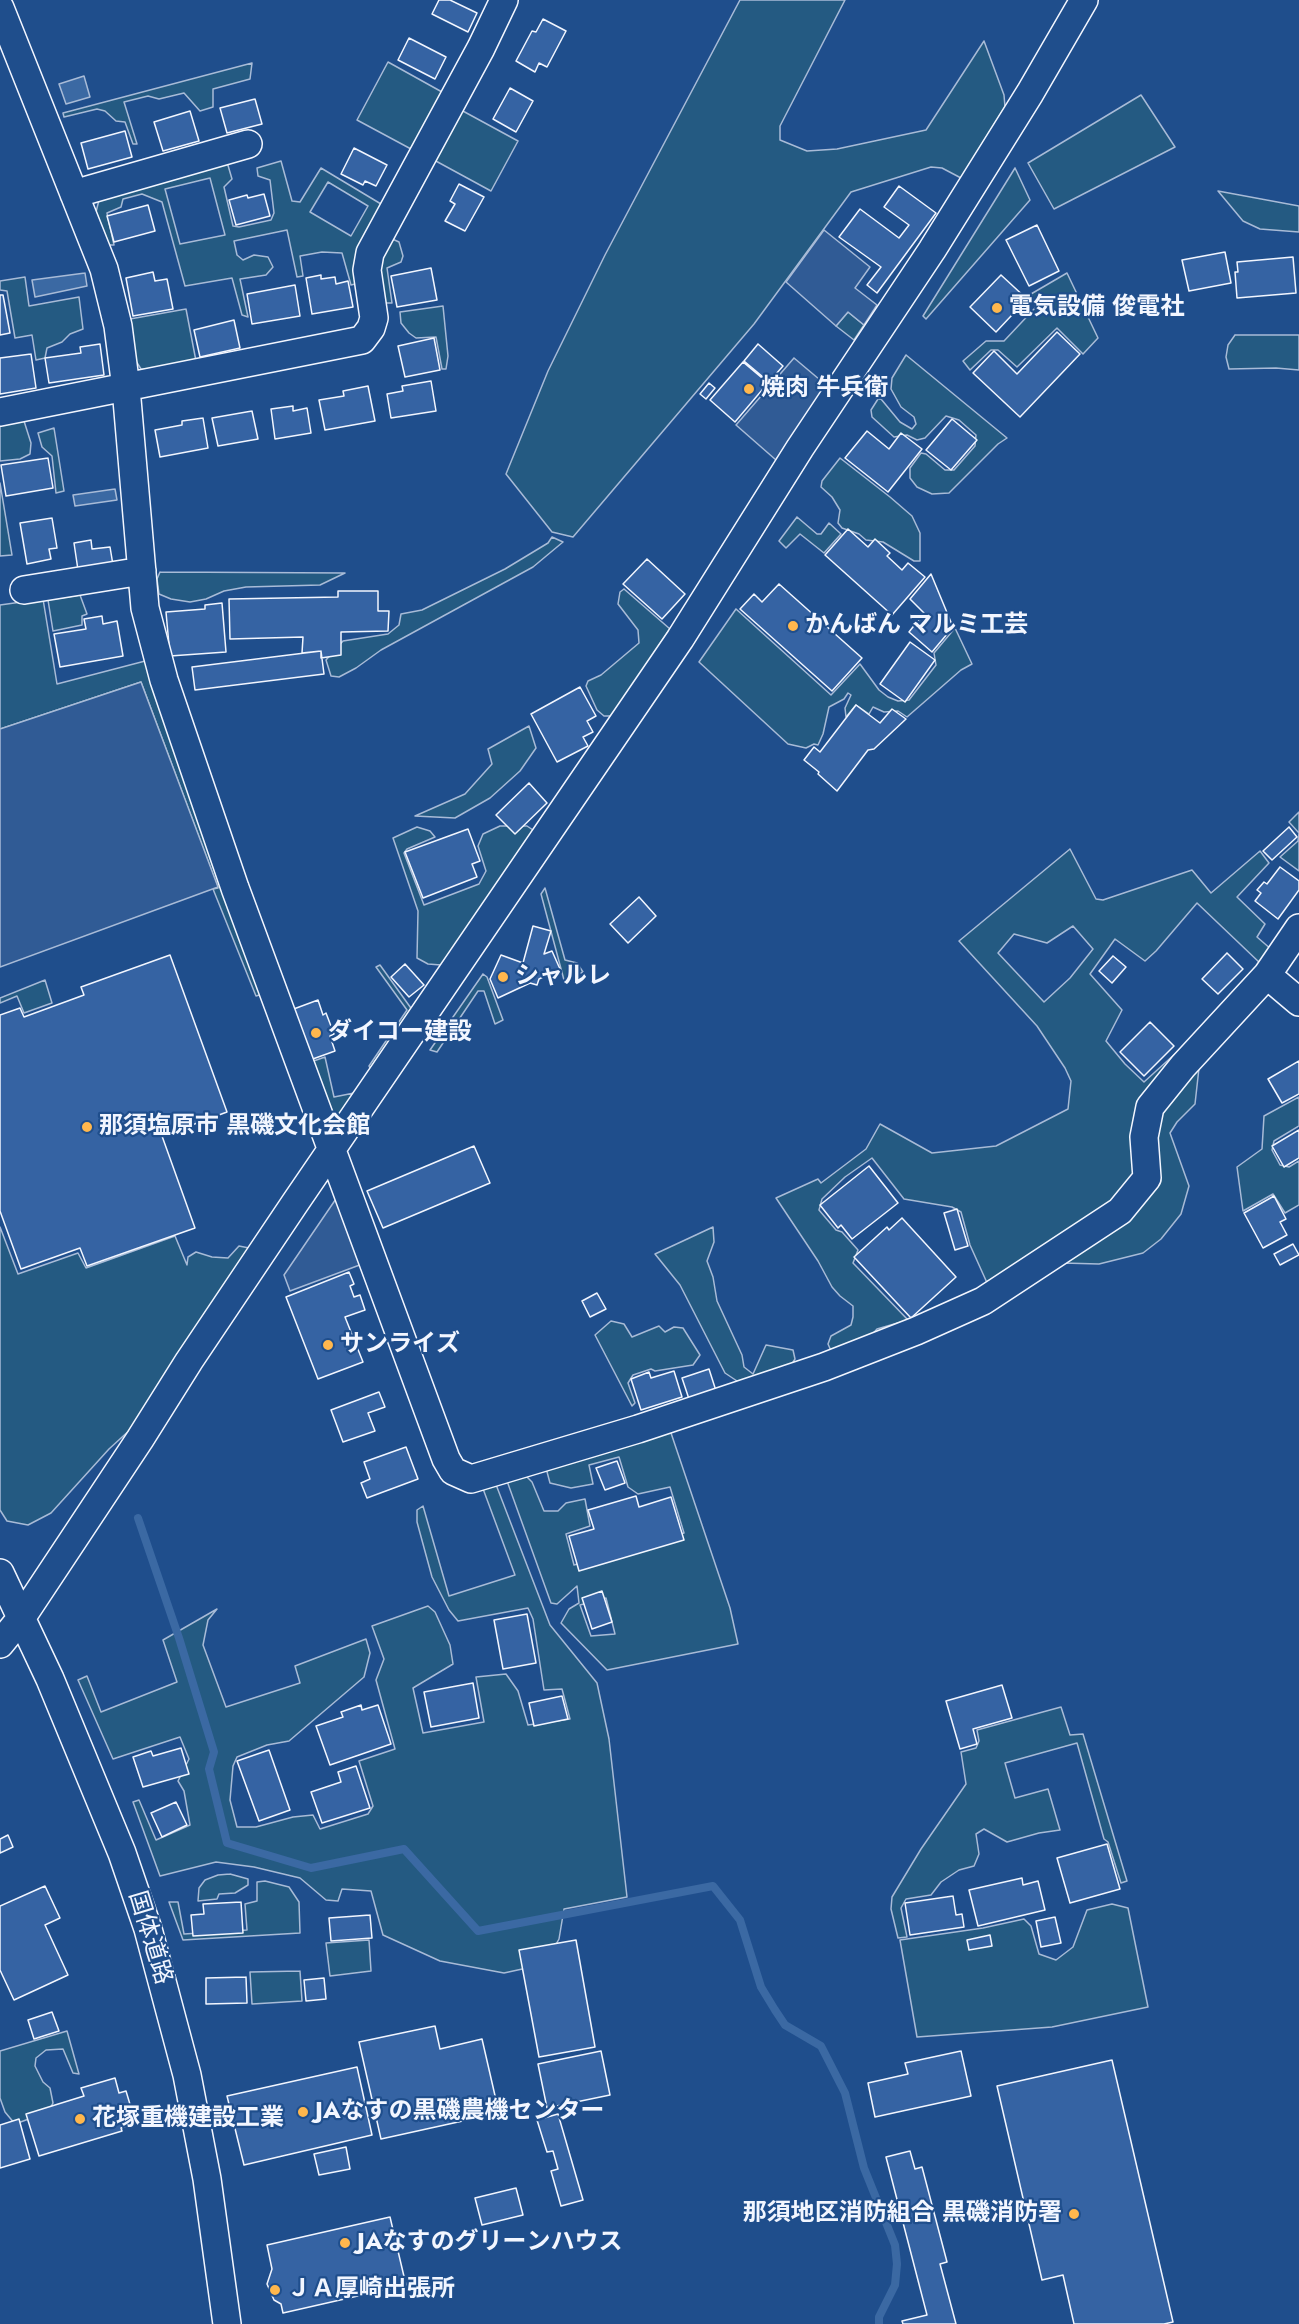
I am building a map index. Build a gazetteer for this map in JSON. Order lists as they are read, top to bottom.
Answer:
{
  "streets": {
    "street": ["国体道路"]
  },
  "places": [
    "電気設備 俊電社",
    "焼肉 牛兵衛",
    "かんばん マルミ工芸",
    "シャルレ",
    "ダイコー建設",
    "那須塩原市 黒磯文化会館",
    "サンライズ",
    "JAなすの黒磯農機センター",
    "花塚重機建設工業",
    "那須地区消防組合 黒磯消防署",
    "JAなすのグリーンハウス",
    "ＪＡ厚崎出張所"
  ]
}
